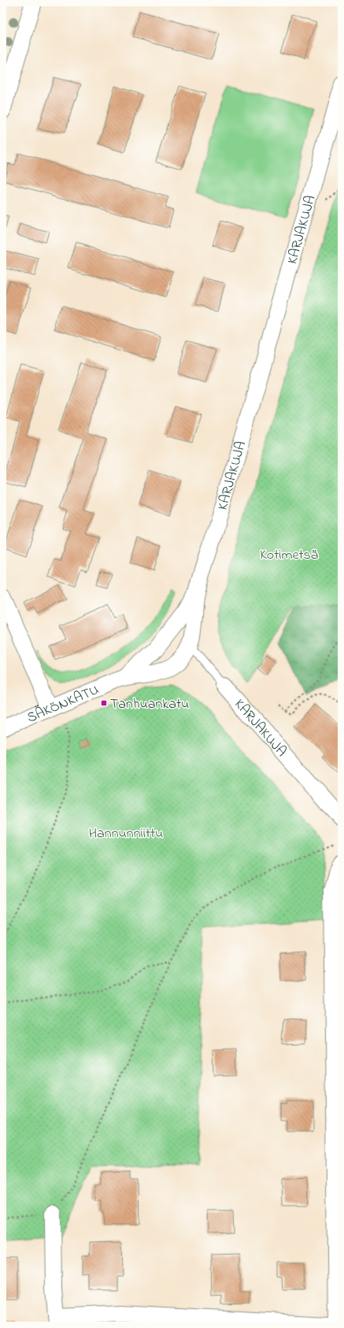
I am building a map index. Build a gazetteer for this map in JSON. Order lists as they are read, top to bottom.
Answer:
{
  "streets": {
    "street": ["KARJAKUJA", "SÄKÖNKATU"]
  },
  "crossings": [
    ["KARJAKUJA", "SÄKÖNKATU"]
  ],
  "parks": ["Kotimetsä", "Hannunniittu"],
  "places": {
    "transit": ["Tanhuankatu"]
  }
}
